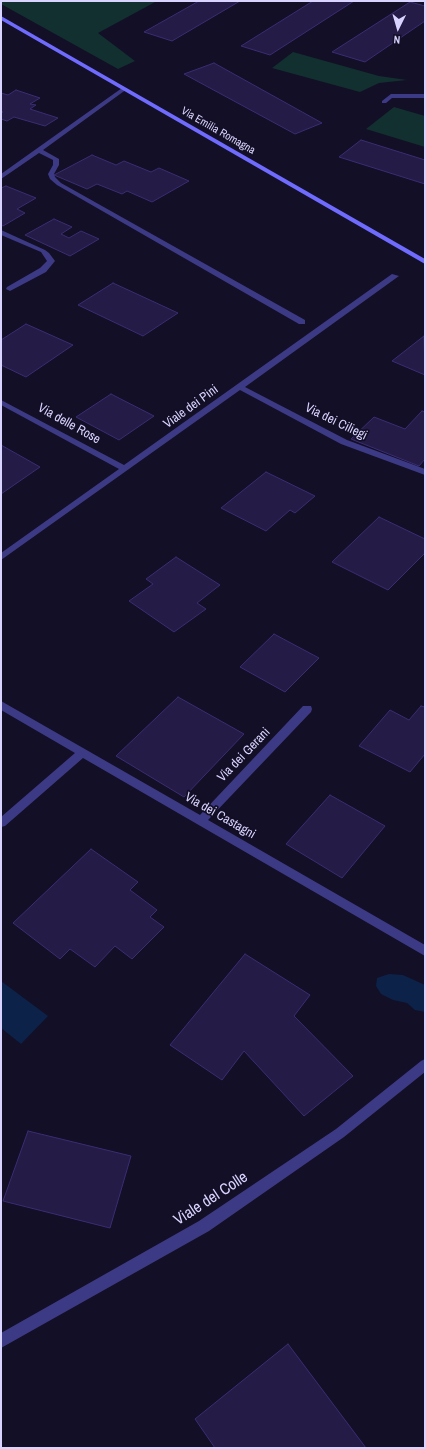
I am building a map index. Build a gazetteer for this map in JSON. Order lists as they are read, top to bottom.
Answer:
{
  "streets": {
    "main road": ["Via Emilia Romagna"],
    "street": [
      "Viale dei Pini",
      "Via dei Ciliegi",
      "Via delle Rose",
      "Via dei Gerani",
      "Via dei Castagni",
      "Viale del Colle"
    ]
  },
  "crossings": [
    ["Viale dei Pini", "Via dei Ciliegi"],
    ["Viale dei Pini", "Via delle Rose"],
    ["Via dei Gerani", "Via dei Castagni"]
  ],
  "north": "bottom"
}
